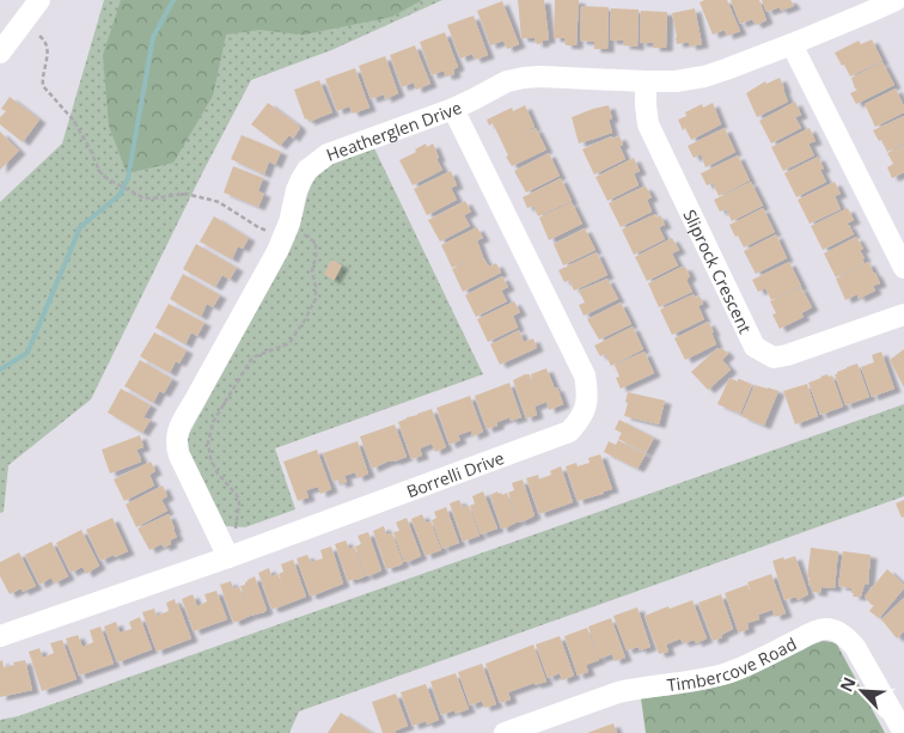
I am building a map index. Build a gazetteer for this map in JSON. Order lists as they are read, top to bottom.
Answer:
{
  "streets": {
    "street": [
      "Heatherglen Drive",
      "Sliprock Crescent",
      "Borrelli Drive",
      "Timbercove Road"
    ]
  },
  "crossings": [
    ["Heatherglen Drive", "Sliprock Crescent"],
    ["Heatherglen Drive", "Borrelli Drive"]
  ],
  "north": "top left"
}
